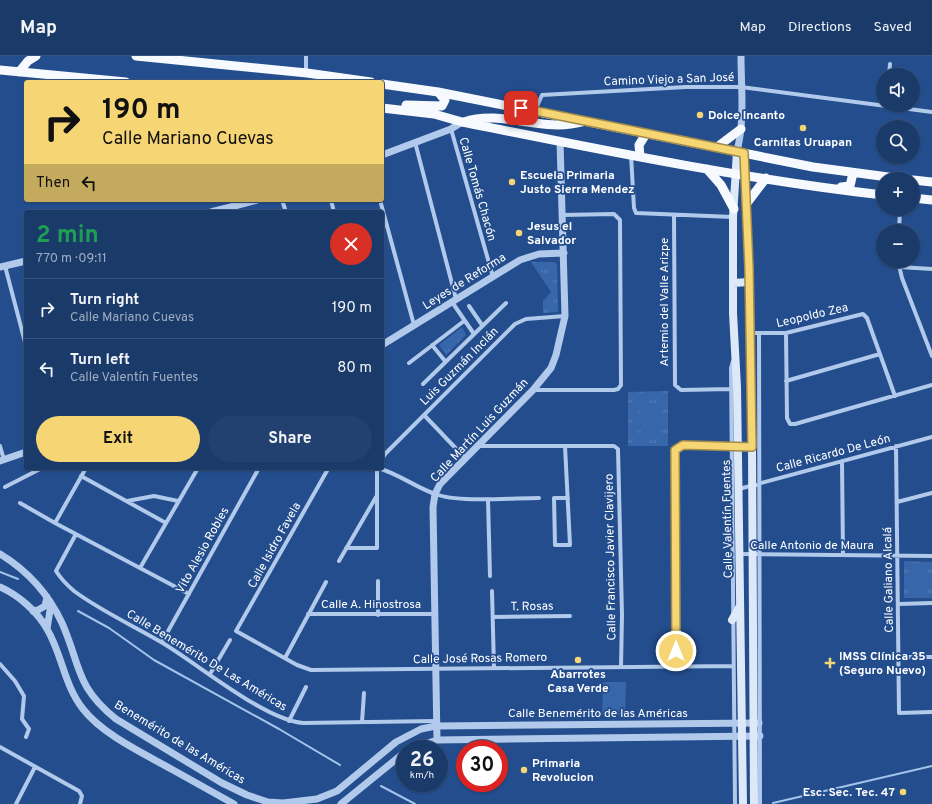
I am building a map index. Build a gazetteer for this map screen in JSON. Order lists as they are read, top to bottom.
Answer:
{
  "streets": {
    "main road": ["Calle Valentín Fuentes"],
    "street": [
      "Camino Viejo a San José",
      "Calle Tomás Chacón",
      "Leyes de Reforma",
      "Artemio del Valle Arizpe",
      "Leopoldo Zea",
      "Luis Guzmán Inclán",
      "Calle Martín Luis Guzmán",
      "Calle Ricardo De León",
      "Calle Isidro Favela",
      "Calle Antonio de Maura",
      "Vito Alesio Robles",
      "Calle Francisco Javier Clavijero",
      "Calle Galiano Alcalá",
      "Calle A. Hinostrosa",
      "T. Rosas",
      "Calle José Rosas Romero",
      "Calle Benemérito De Las Américas",
      "Calle Benemérito de las Américas",
      "Benemérito de las Américas"
    ]
  },
  "crossings": [
    ["Camino Viejo a San José", "Calle Valentín Fuentes"],
    ["Calle Tomás Chacón", "Leyes de Reforma"],
    ["Leyes de Reforma", "Calle Martín Luis Guzmán"],
    ["Leopoldo Zea", "Calle Valentín Fuentes"],
    ["Luis Guzmán Inclán", "Calle Martín Luis Guzmán"],
    ["Calle Martín Luis Guzmán", "Calle A. Hinostrosa"],
    ["Calle Martín Luis Guzmán", "Calle José Rosas Romero"],
    ["Calle Martín Luis Guzmán", "Calle Benemérito De Las Américas"],
    ["Calle Martín Luis Guzmán", "Calle Benemérito de las Américas"],
    ["Calle Martín Luis Guzmán", "Benemérito de las Américas"],
    ["Calle Ricardo De León", "Calle Valentín Fuentes"],
    ["Calle Ricardo De León", "Calle Galiano Alcalá"],
    ["Calle Valentín Fuentes", "Calle Antonio de Maura"],
    ["Calle Valentín Fuentes", "Calle Benemérito de las Américas"],
    ["Calle Isidro Favela", "Calle José Rosas Romero"],
    ["Calle Antonio de Maura", "Calle Galiano Alcalá"],
    ["Vito Alesio Robles", "Calle Benemérito De Las Américas"],
    ["Calle Francisco Javier Clavijero", "Calle José Rosas Romero"],
    ["Calle Benemérito De Las Américas", "Calle Benemérito de las Américas"],
    ["Calle Benemérito De Las Américas", "Benemérito de las Américas"],
    ["Calle Benemérito de las Américas", "Benemérito de las Américas"]
  ],
  "places": {
    "other": [
      "Dolce Incanto",
      "Carnitas Uruapan",
      "Escuela Primaria Justo Sierra Mendez",
      "Jesus el Salvador",
      "Abarrotes Casa Verde",
      "Primaria Revolucion",
      "Esc. Sec. Tec. 47"
    ],
    "health": ["IMSS Clínica 35 (Seguro Nuevo)"]
  },
  "page": {
    "header": "Map",
    "nav": ["Map", "Directions", "Saved"],
    "map_buttons": ["+", "−"],
    "turn": ["190 m", "Calle Mariano Cuevas"],
    "then": "Then",
    "heading": ["2 min", "770 m · 09:11"],
    "list": [
      {
        "name": "Turn right",
        "note": "Calle Mariano Cuevas",
        "value": "190 m"
      },
      {
        "name": "Turn left",
        "note": "Calle Valentín Fuentes",
        "value": "80 m"
      }
    ],
    "buttons": ["Exit", "Share"],
    "speed": "26 km/h",
    "limit": "30"
  }
}
